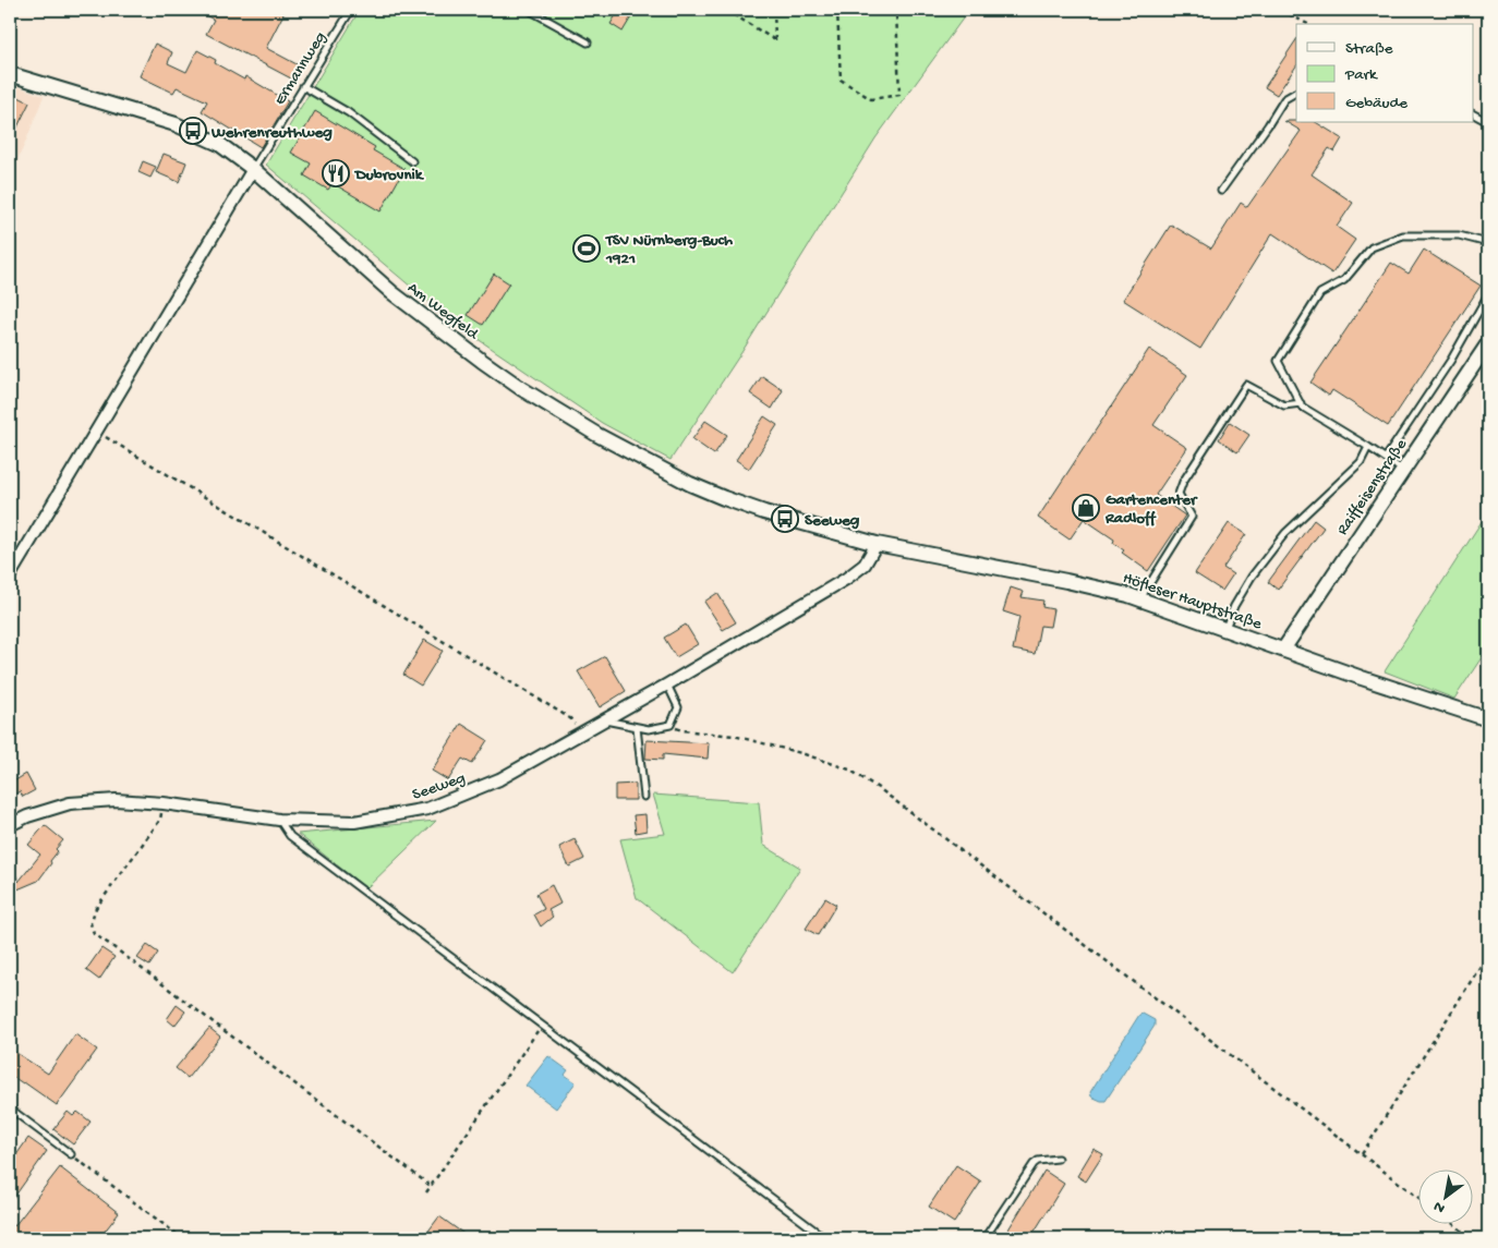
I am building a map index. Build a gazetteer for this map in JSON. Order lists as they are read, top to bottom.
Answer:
{
  "streets": {
    "street": [
      "Am Wegfeld",
      "Raiffeisenstraße",
      "Höfleser Hauptstraße",
      "Seeweg"
    ],
    "lane": ["Ermannweg"]
  },
  "crossings": [
    ["Ermannweg", "Am Wegfeld"],
    ["Am Wegfeld", "Höfleser Hauptstraße"],
    ["Am Wegfeld", "Seeweg"],
    ["Raiffeisenstraße", "Höfleser Hauptstraße"],
    ["Höfleser Hauptstraße", "Seeweg"]
  ],
  "places": {
    "bus stop": ["Wehrenreuthweg", "Seeweg"],
    "restaurant": ["Dubrovnik"],
    "sports": ["TSV Nürnberg-Buch 1921"],
    "shop": ["Gartencenter Radloff"]
  },
  "legend": ["Straße", "Park", "Gebäude"],
  "north": "bottom left"
}
